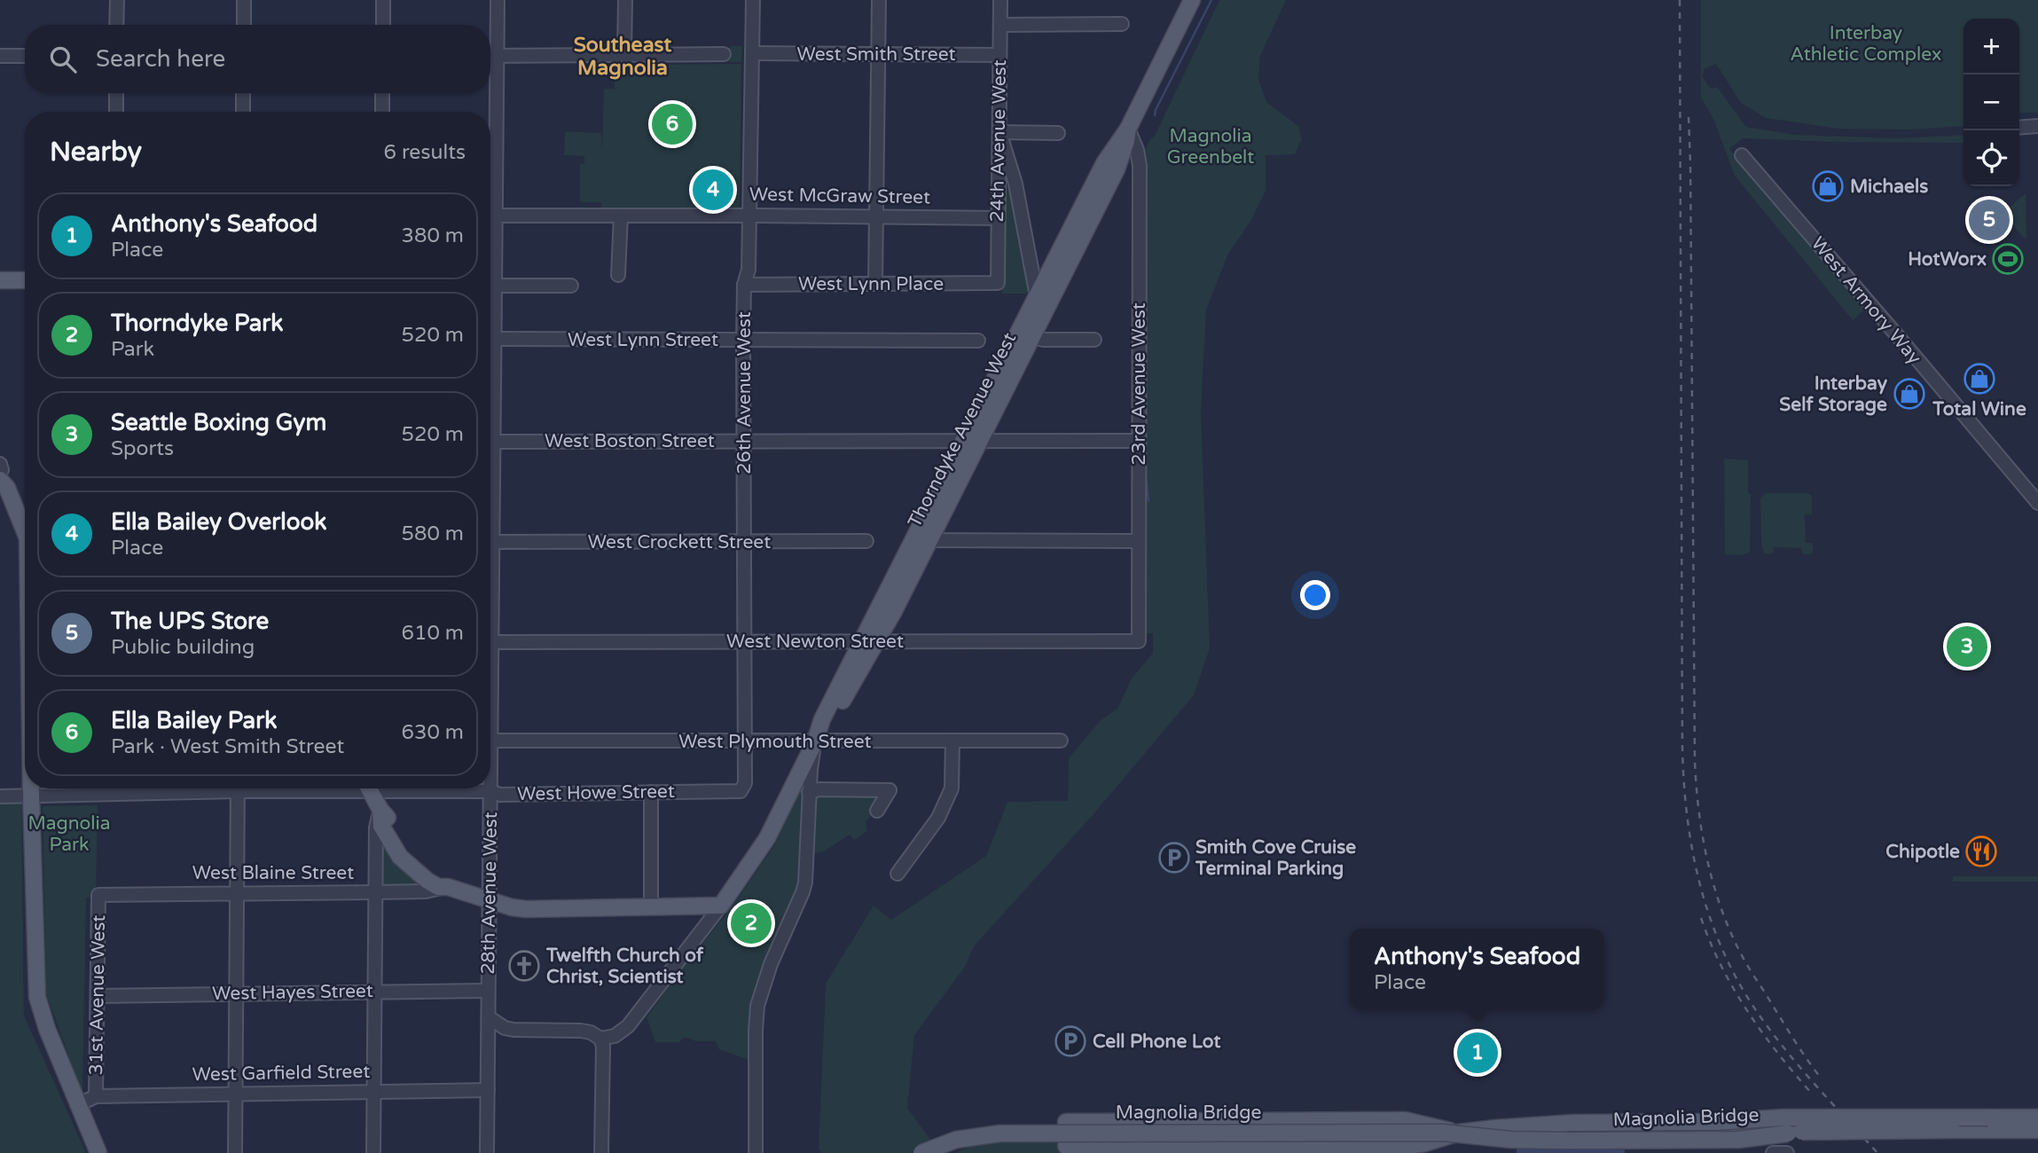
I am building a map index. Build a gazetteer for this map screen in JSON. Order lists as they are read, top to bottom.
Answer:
{
  "streets": {
    "main road": ["Thorndyke Avenue West", "Magnolia Bridge"],
    "street": [
      "West Smith Street",
      "24th Avenue West",
      "West McGraw Street",
      "West Lynn Place",
      "West Armory Way",
      "West Lynn Street",
      "23rd Avenue West",
      "26th Avenue West",
      "West Boston Street",
      "West Crockett Street",
      "West Newton Street",
      "West Plymouth Street",
      "West Howe Street",
      "West Blaine Street",
      "28th Avenue West",
      "West Hayes Street",
      "31st Avenue West",
      "West Garfield Street"
    ]
  },
  "crossings": [
    ["West Smith Street", "24th Avenue West"],
    ["West Smith Street", "26th Avenue West"],
    ["24th Avenue West", "West McGraw Street"],
    ["24th Avenue West", "West Lynn Place"],
    ["West McGraw Street", "26th Avenue West"],
    ["West McGraw Street", "28th Avenue West"],
    ["West Lynn Place", "26th Avenue West"],
    ["West Lynn Street", "26th Avenue West"],
    ["West Lynn Street", "28th Avenue West"],
    ["23rd Avenue West", "Thorndyke Avenue West"],
    ["23rd Avenue West", "West Boston Street"],
    ["23rd Avenue West", "West Newton Street"],
    ["26th Avenue West", "West Boston Street"],
    ["26th Avenue West", "West Crockett Street"],
    ["26th Avenue West", "West Newton Street"],
    ["26th Avenue West", "West Plymouth Street"],
    ["26th Avenue West", "West Howe Street"],
    ["Thorndyke Avenue West", "West Boston Street"],
    ["Thorndyke Avenue West", "West Newton Street"],
    ["Thorndyke Avenue West", "West Plymouth Street"],
    ["West Boston Street", "28th Avenue West"],
    ["West Crockett Street", "28th Avenue West"],
    ["West Newton Street", "28th Avenue West"],
    ["West Plymouth Street", "28th Avenue West"],
    ["West Howe Street", "28th Avenue West"],
    ["West Blaine Street", "31st Avenue West"],
    ["28th Avenue West", "West Hayes Street"],
    ["28th Avenue West", "West Garfield Street"],
    ["West Hayes Street", "31st Avenue West"],
    ["31st Avenue West", "West Garfield Street"]
  ],
  "districts": ["Southeast Magnolia"],
  "parks": ["Interbay Athletic Complex", "Magnolia Greenbelt", "Magnolia Park"],
  "places": {
    "shop": ["Michaels", "Total Wine", "Interbay Self Storage"],
    "sports": ["HotWorx"],
    "restaurant": ["Chipotle"],
    "parking": ["Smith Cove Cruise Terminal Parking", "Cell Phone Lot"],
    "church": ["Twelfth Church of Christ, Scientist"]
  },
  "page": {
    "map_buttons": ["+", "−"],
    "search": "Search here",
    "pins": [
      "6",
      "4",
      "5",
      "3",
      "2",
      "1"
    ],
    "heading": ["Nearby", "6 results"],
    "list": [
      {
        "mark": "1",
        "name": "Anthony's Seafood",
        "note": "Place",
        "value": "380 m"
      },
      {
        "mark": "2",
        "name": "Thorndyke Park",
        "note": "Park",
        "value": "520 m"
      },
      {
        "mark": "3",
        "name": "Seattle Boxing Gym",
        "note": "Sports",
        "value": "520 m"
      },
      {
        "mark": "4",
        "name": "Ella Bailey Overlook",
        "note": "Place",
        "value": "580 m"
      },
      {
        "mark": "5",
        "name": "The UPS Store",
        "note": "Public building",
        "value": "610 m"
      },
      {
        "mark": "6",
        "name": "Ella Bailey Park",
        "note": "Park · West Smith Street",
        "value": "630 m"
      }
    ],
    "popup": ["Anthony's Seafood", "Place"]
  }
}
